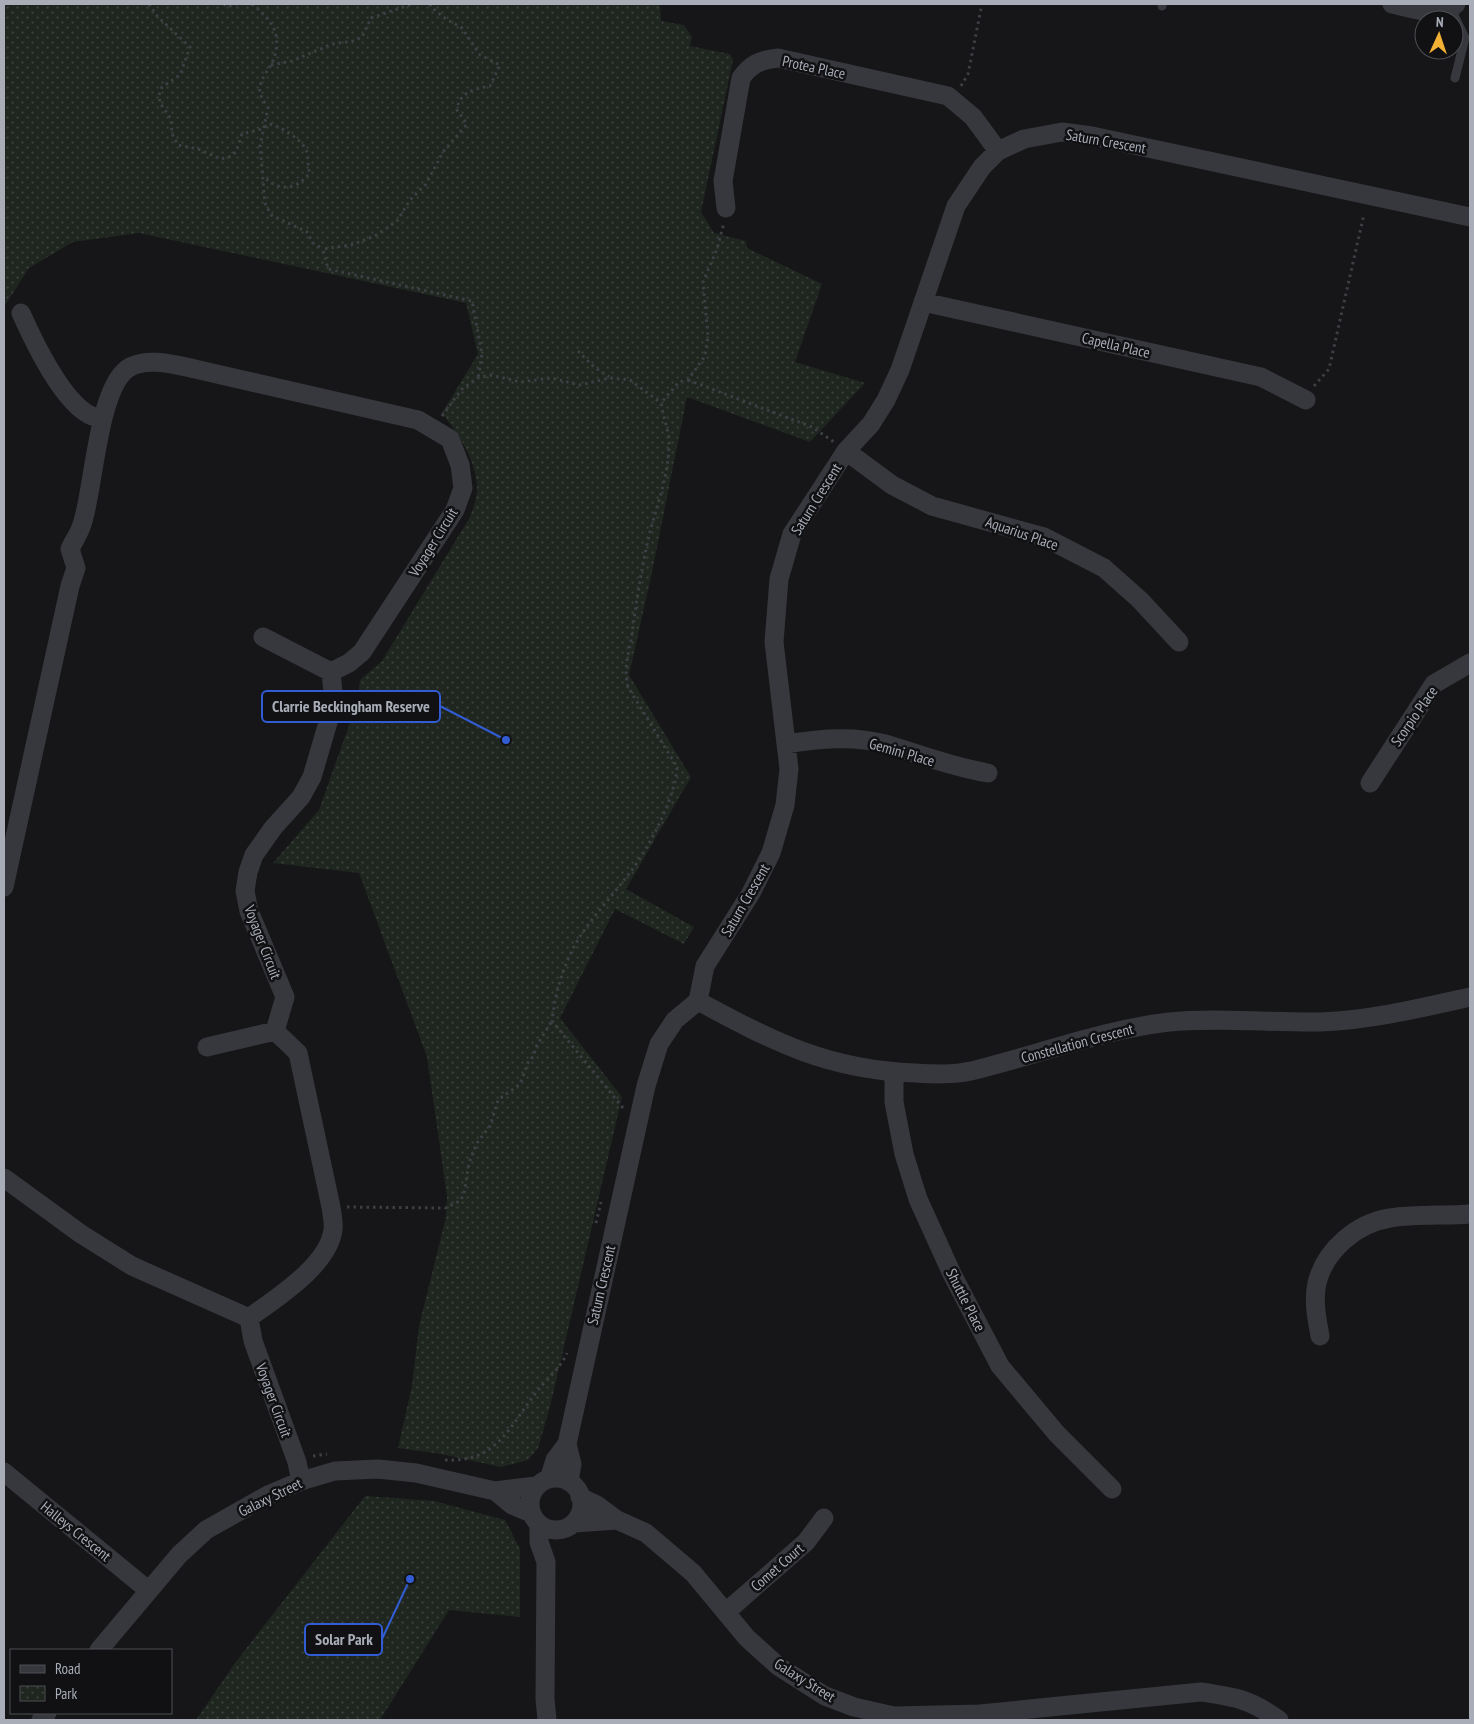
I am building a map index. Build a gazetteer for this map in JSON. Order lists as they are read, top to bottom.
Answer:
{
  "streets": {
    "street": [
      "Protea Place",
      "Saturn Crescent",
      "Capella Place",
      "Aquarius Place",
      "Voyager Circuit",
      "Scorpio Place",
      "Gemini Place",
      "Constellation Crescent",
      "Shuttle Place",
      "Galaxy Street",
      "Halleys Crescent",
      "Comet Court"
    ]
  },
  "crossings": [
    ["Protea Place", "Saturn Crescent"],
    ["Saturn Crescent", "Capella Place"],
    ["Saturn Crescent", "Aquarius Place"],
    ["Saturn Crescent", "Gemini Place"],
    ["Saturn Crescent", "Constellation Crescent"],
    ["Saturn Crescent", "Galaxy Street"],
    ["Voyager Circuit", "Galaxy Street"],
    ["Constellation Crescent", "Shuttle Place"],
    ["Galaxy Street", "Halleys Crescent"],
    ["Galaxy Street", "Comet Court"]
  ],
  "places": ["Clarrie Beckingham Reserve", "Solar Park"],
  "legend": ["Road", "Park"],
  "north": "top"
}
